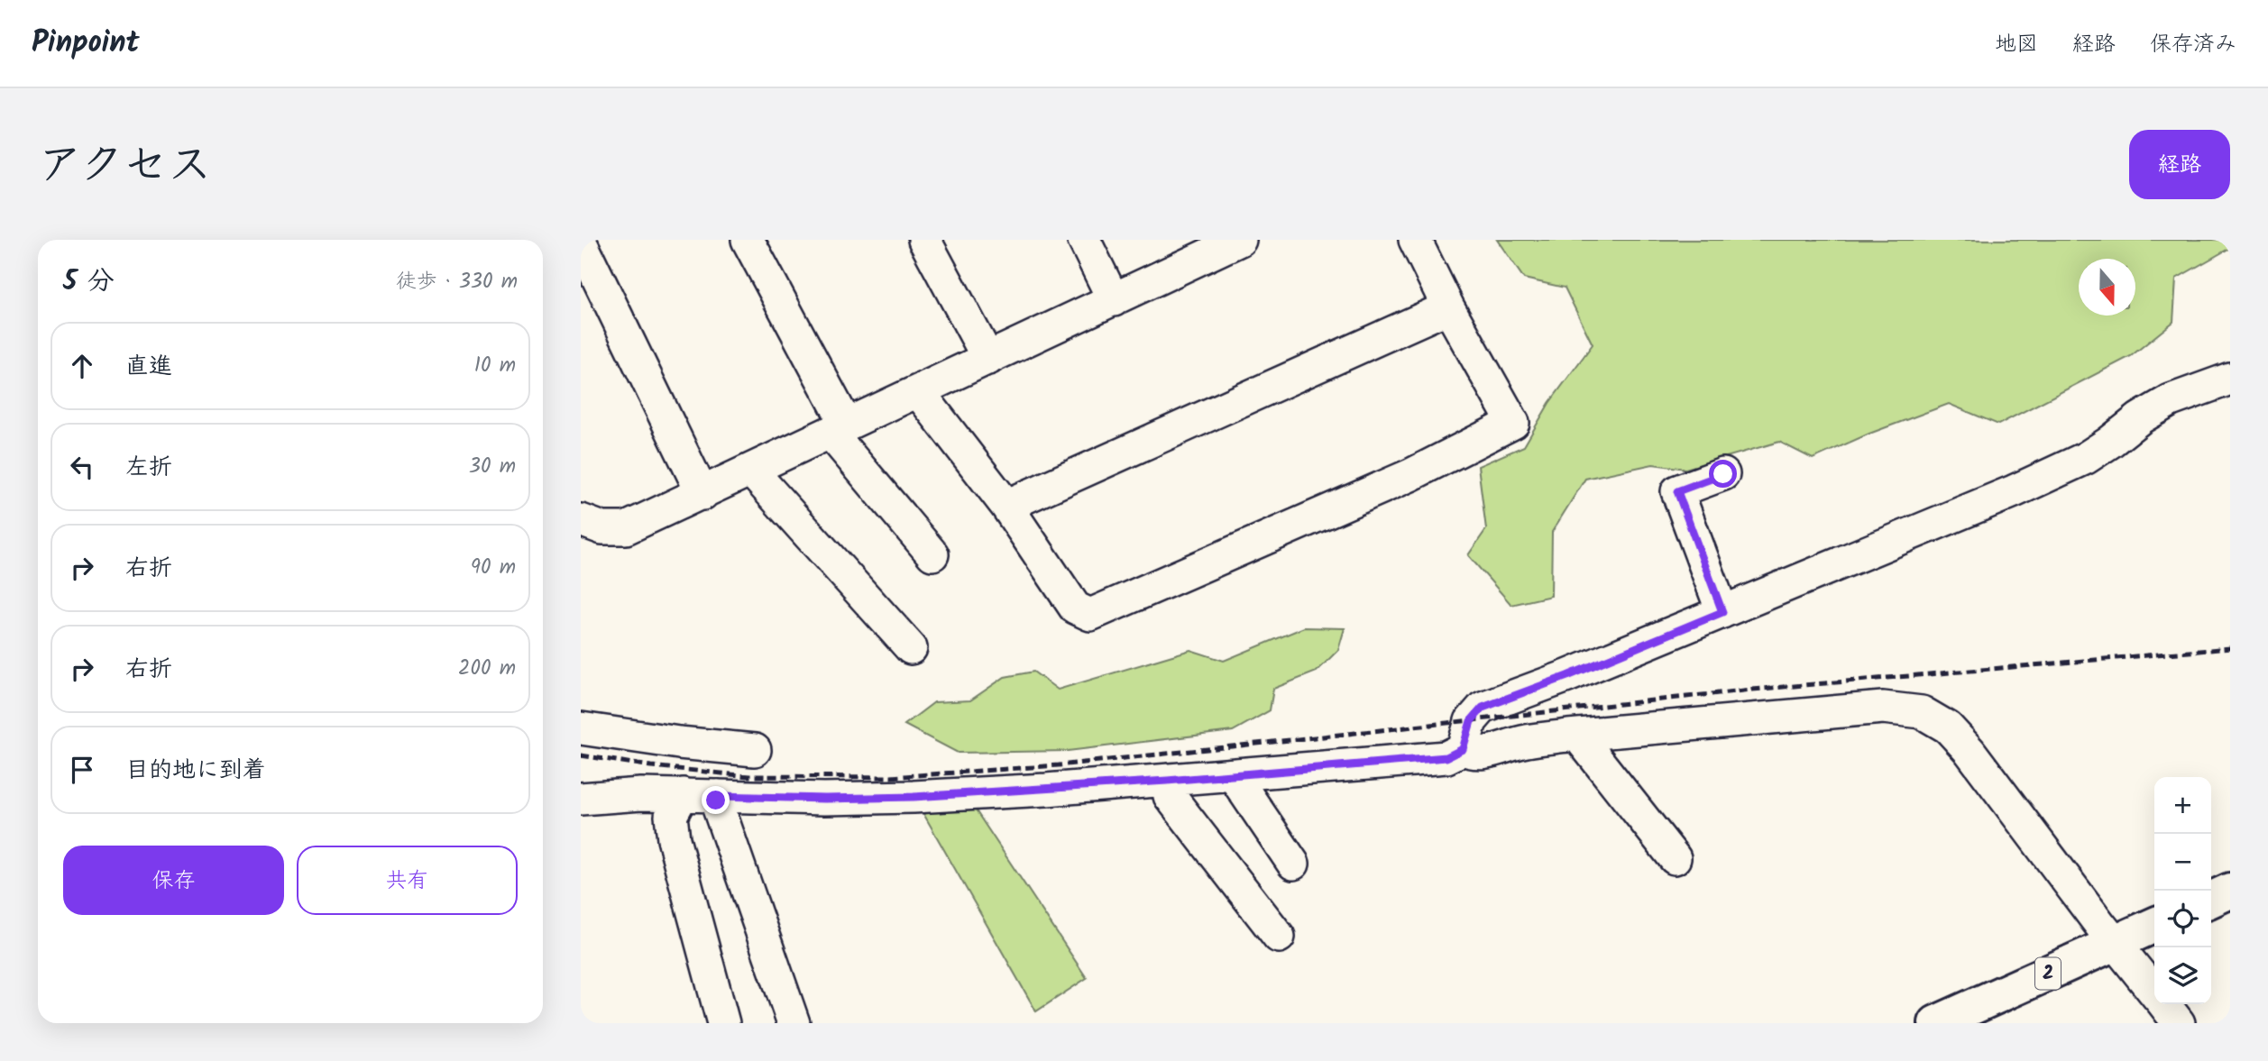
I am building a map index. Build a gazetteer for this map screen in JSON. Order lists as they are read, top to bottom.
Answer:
{
  "streets": {
    "highway": ["2"]
  },
  "north": "bottom",
  "page": {
    "header": "Pinpoint",
    "nav": ["地図", "経路", "保存済み"],
    "title": "アクセス",
    "buttons": [
      "経路",
      ["保存", "共有"]
    ],
    "heading": ["5 分", "徒歩 · 330 m"],
    "list": [
      ["直進", "10 m"],
      ["左折", "30 m"],
      ["右折", "90 m"],
      ["右折", "200 m"],
      "目的地に到着"
    ],
    "map_buttons": ["+", "−"]
  }
}
